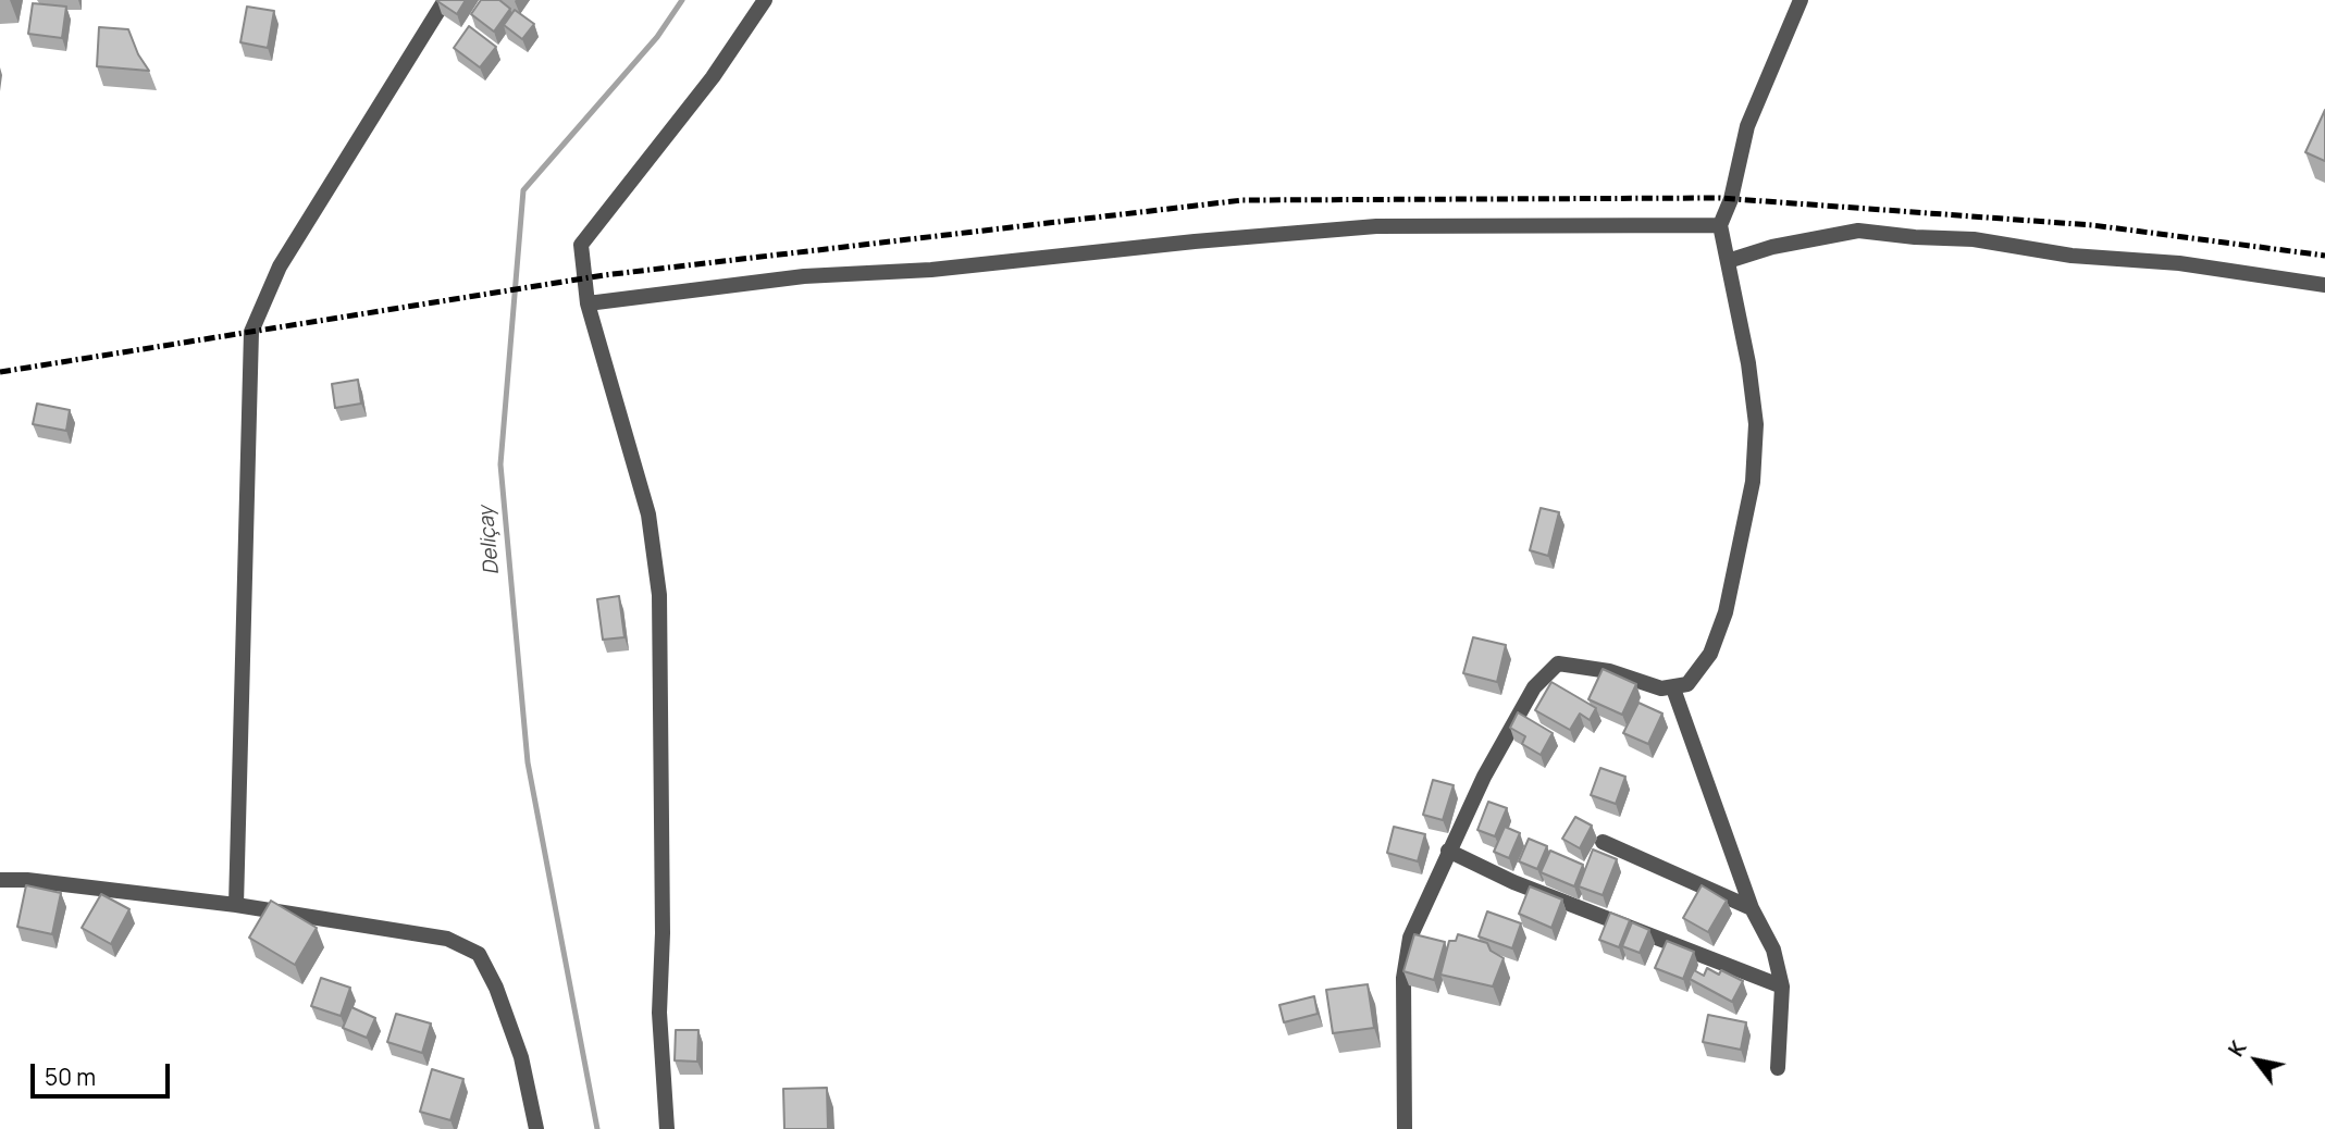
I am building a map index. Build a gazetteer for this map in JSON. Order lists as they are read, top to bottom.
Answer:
{
  "water": ["Deliçay"],
  "scale_bar": "50 m",
  "north": "top left"
}
